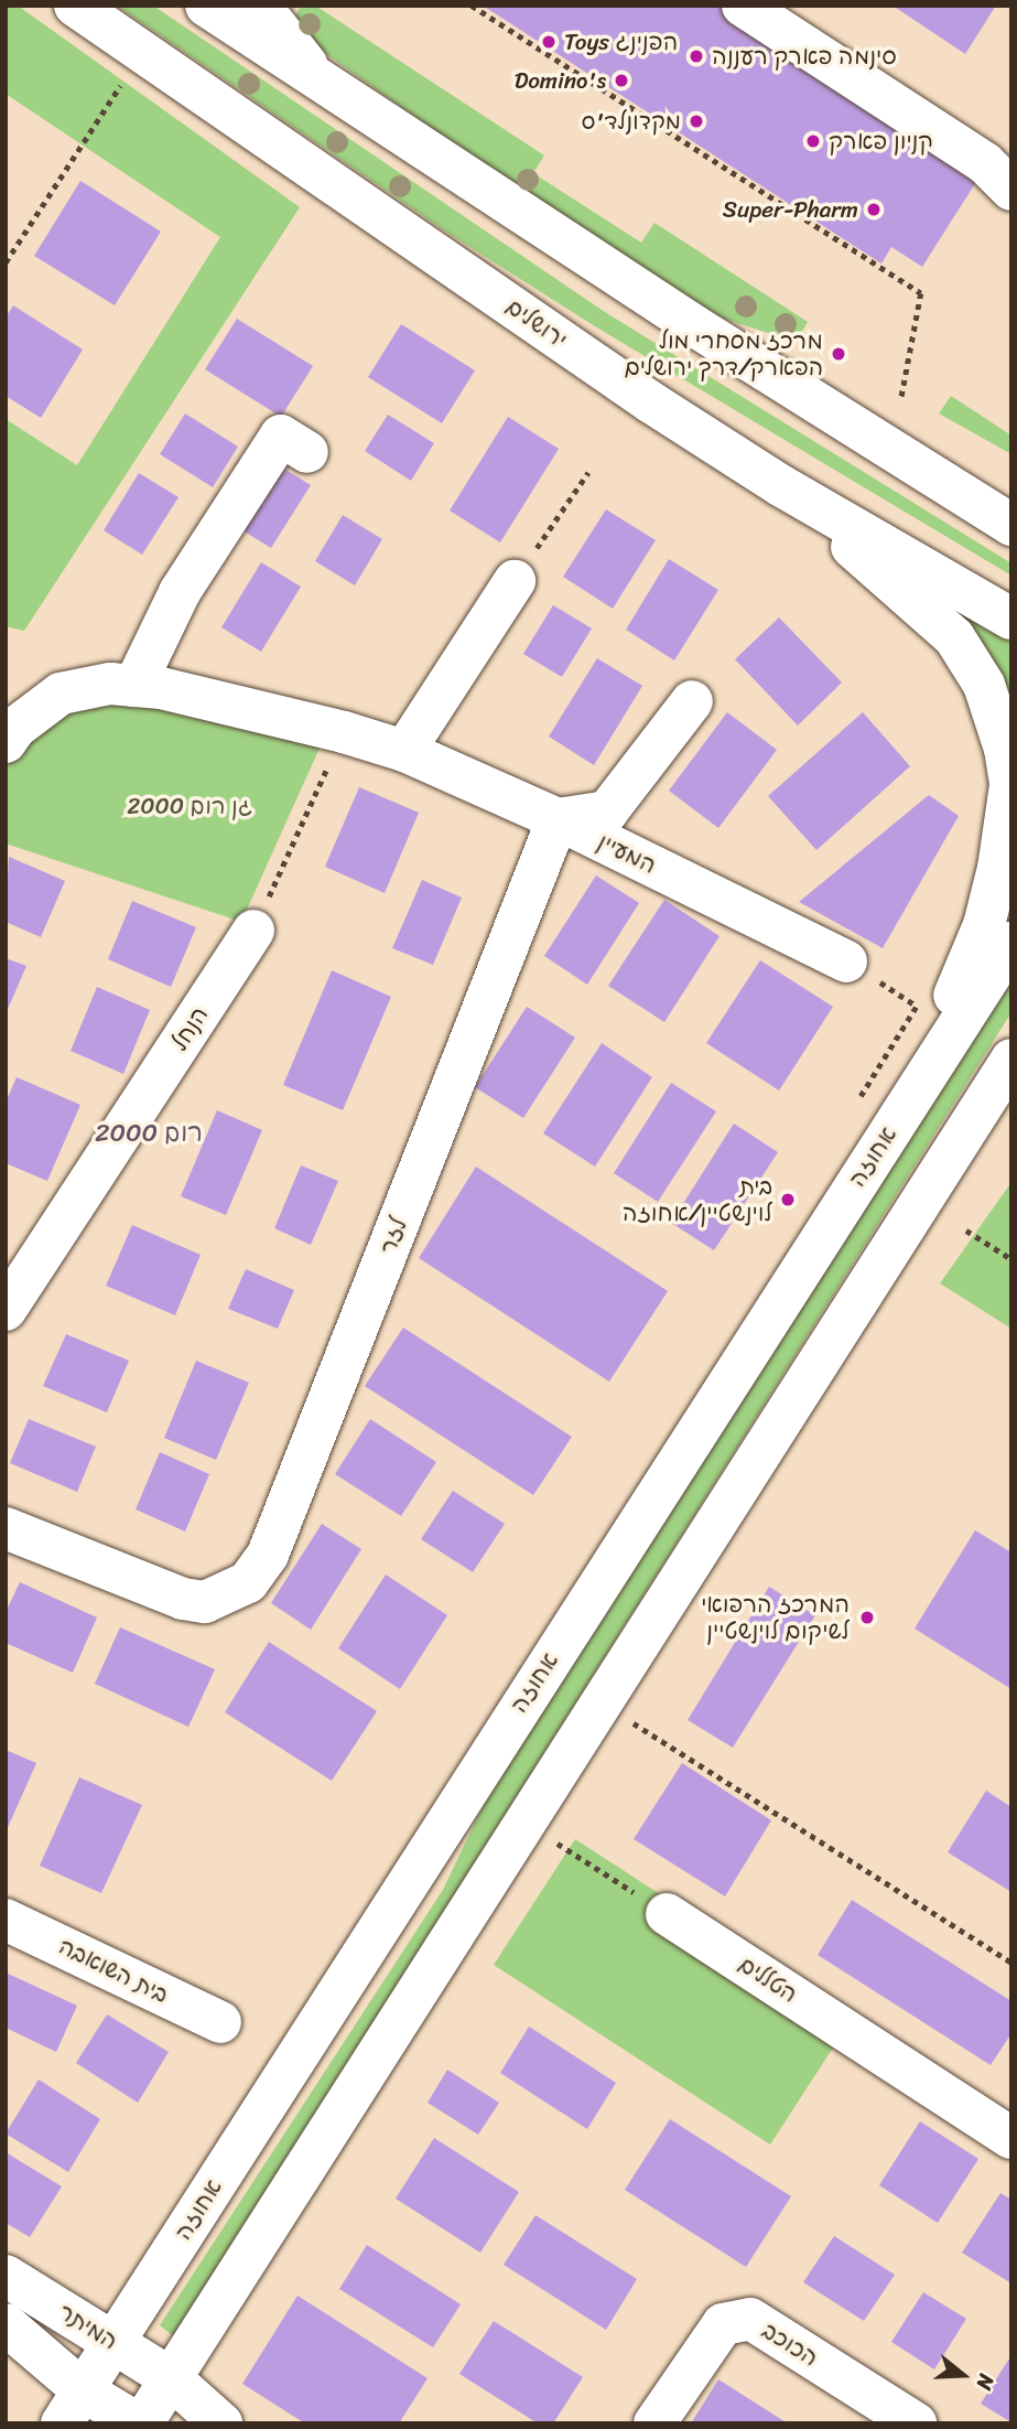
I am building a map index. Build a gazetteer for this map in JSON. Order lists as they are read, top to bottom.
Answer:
{
  "streets": {
    "main road": [
      "ירושלים",
      "המעיין",
      "הנחל",
      "אחוזה",
      "לזר",
      "בית השואבה",
      "הטללים",
      "המיתר",
      "הכוכב"
    ]
  },
  "crossings": [
    ["המעיין", "לזר"],
    ["אחוזה", "המיתר"]
  ],
  "districts": ["רום 2000"],
  "parks": ["גן רום 2000"],
  "places": [
    "Toys הפנינג",
    "סינמה פארק רעננה",
    "Domino's",
    "מקדונלד'ס",
    "קניון פארק",
    "Super-Pharm",
    "מרכז מסחרי מול הפארק/דרך ירושלים",
    "בית לוינשטיין/אחוזה",
    "המרכז הרפואי לשיקום לוינשטיין"
  ],
  "north": "right"
}
